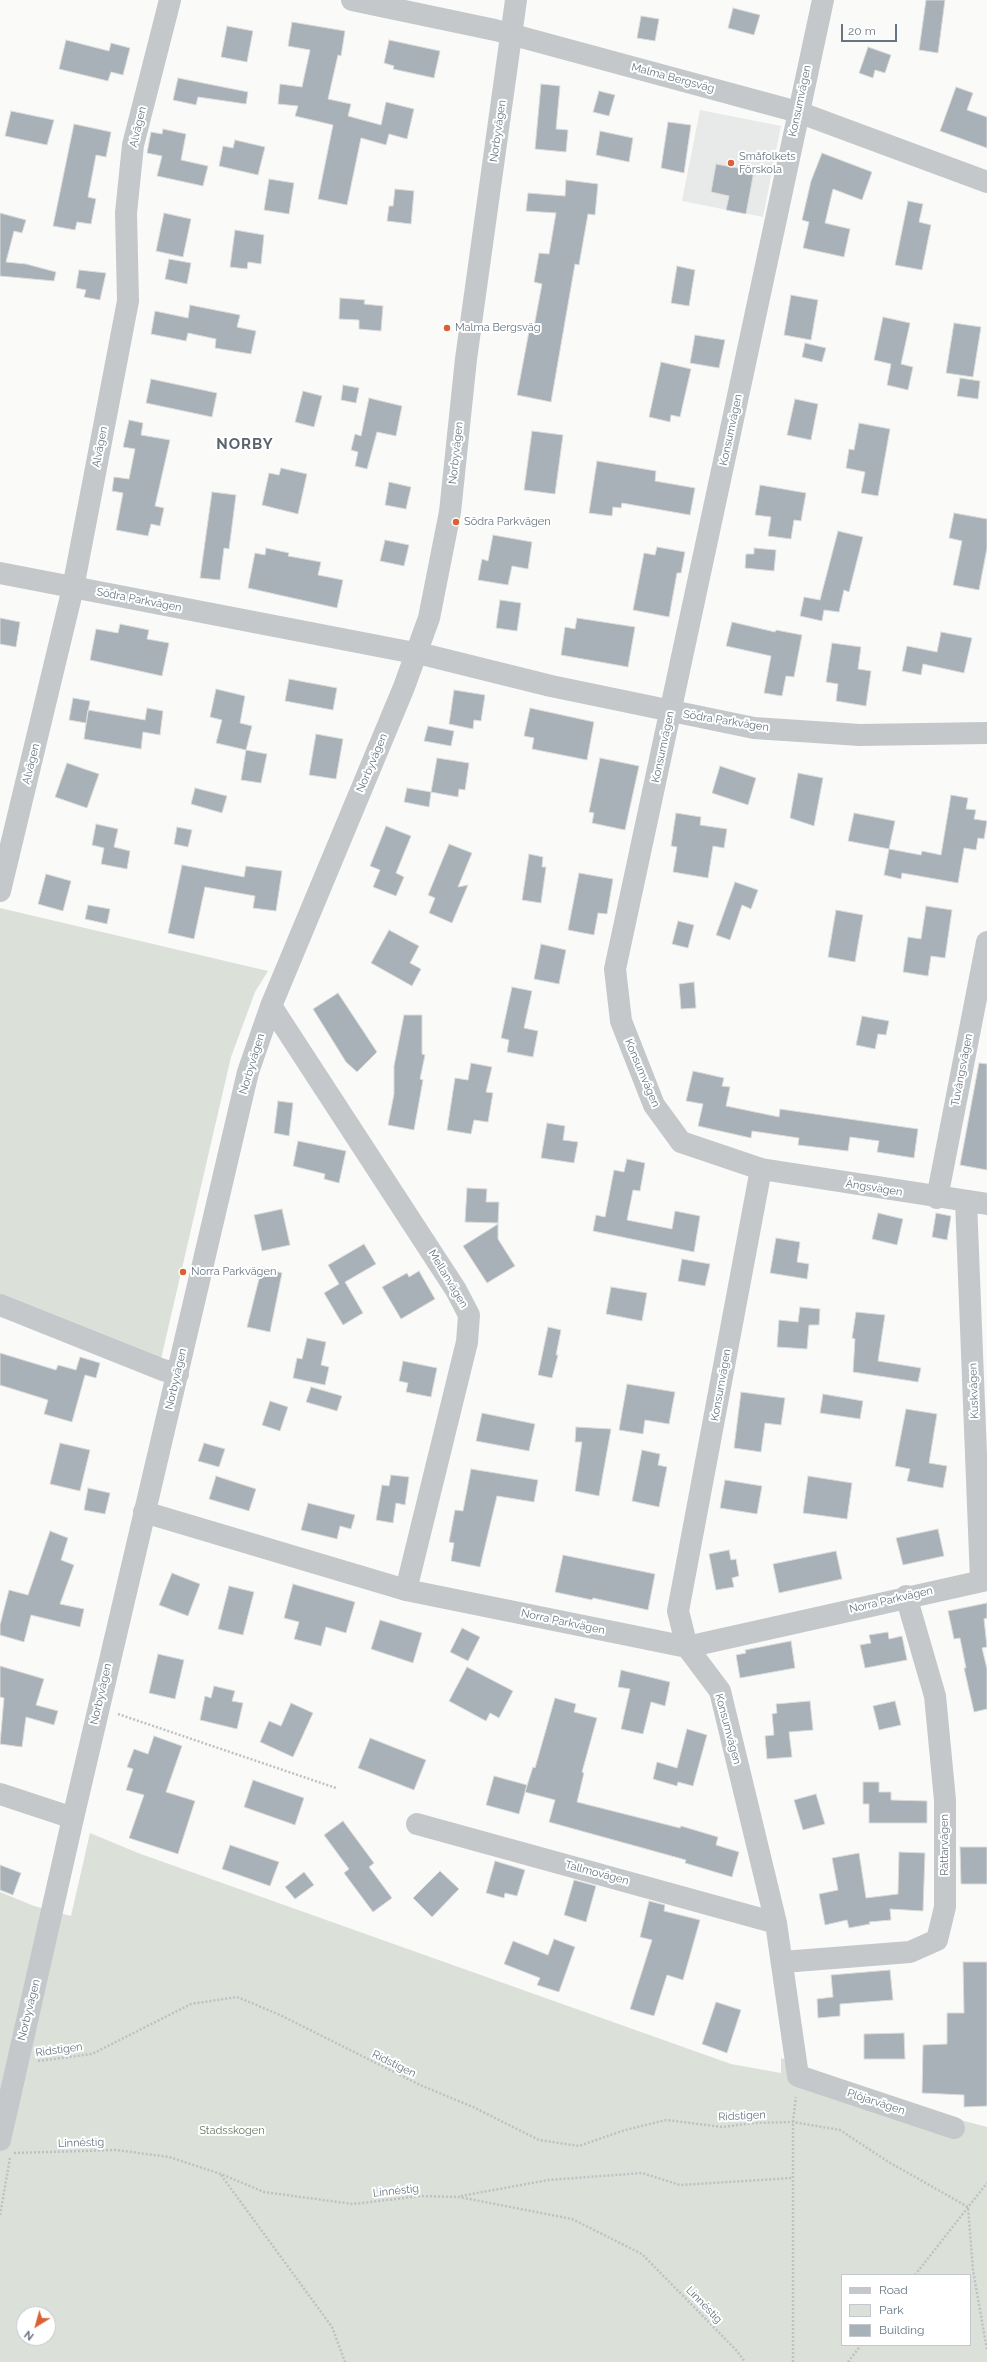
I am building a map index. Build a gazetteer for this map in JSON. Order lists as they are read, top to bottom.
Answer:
{
  "streets": {
    "street": [
      "Malma Bergsväg",
      "Konsumvägen",
      "Alvägen",
      "Norbyvägen",
      "Södra Parkvägen",
      "Tuvängsvägen",
      "Ängsvägen",
      "Mellanvägen",
      "Kuskvägen",
      "Norra Parkvägen",
      "Rättarvägen",
      "Tallmovägen",
      "Plöjarvägen"
    ],
    "path": ["Ridstigen", "Linnéstig"]
  },
  "crossings": [
    ["Malma Bergsväg", "Konsumvägen"],
    ["Malma Bergsväg", "Norbyvägen"],
    ["Konsumvägen", "Södra Parkvägen"],
    ["Konsumvägen", "Ängsvägen"],
    ["Konsumvägen", "Norra Parkvägen"],
    ["Konsumvägen", "Rättarvägen"],
    ["Konsumvägen", "Tallmovägen"],
    ["Konsumvägen", "Plöjarvägen"],
    ["Alvägen", "Södra Parkvägen"],
    ["Norbyvägen", "Södra Parkvägen"],
    ["Norbyvägen", "Mellanvägen"],
    ["Norbyvägen", "Norra Parkvägen"],
    ["Norbyvägen", "Ridstigen"],
    ["Norbyvägen", "Linnéstig"],
    ["Tuvängsvägen", "Ängsvägen"],
    ["Ängsvägen", "Kuskvägen"],
    ["Mellanvägen", "Norra Parkvägen"],
    ["Kuskvägen", "Norra Parkvägen"],
    ["Norra Parkvägen", "Rättarvägen"]
  ],
  "districts": ["NORBY"],
  "parks": ["Stadsskogen"],
  "places": [
    "Småfolkets Förskola",
    "Malma Bergsväg",
    "Södra Parkvägen",
    "Norra Parkvägen"
  ],
  "legend": ["Road", "Park", "Building"],
  "scale_bar": "20 m",
  "north": "bottom left"
}
